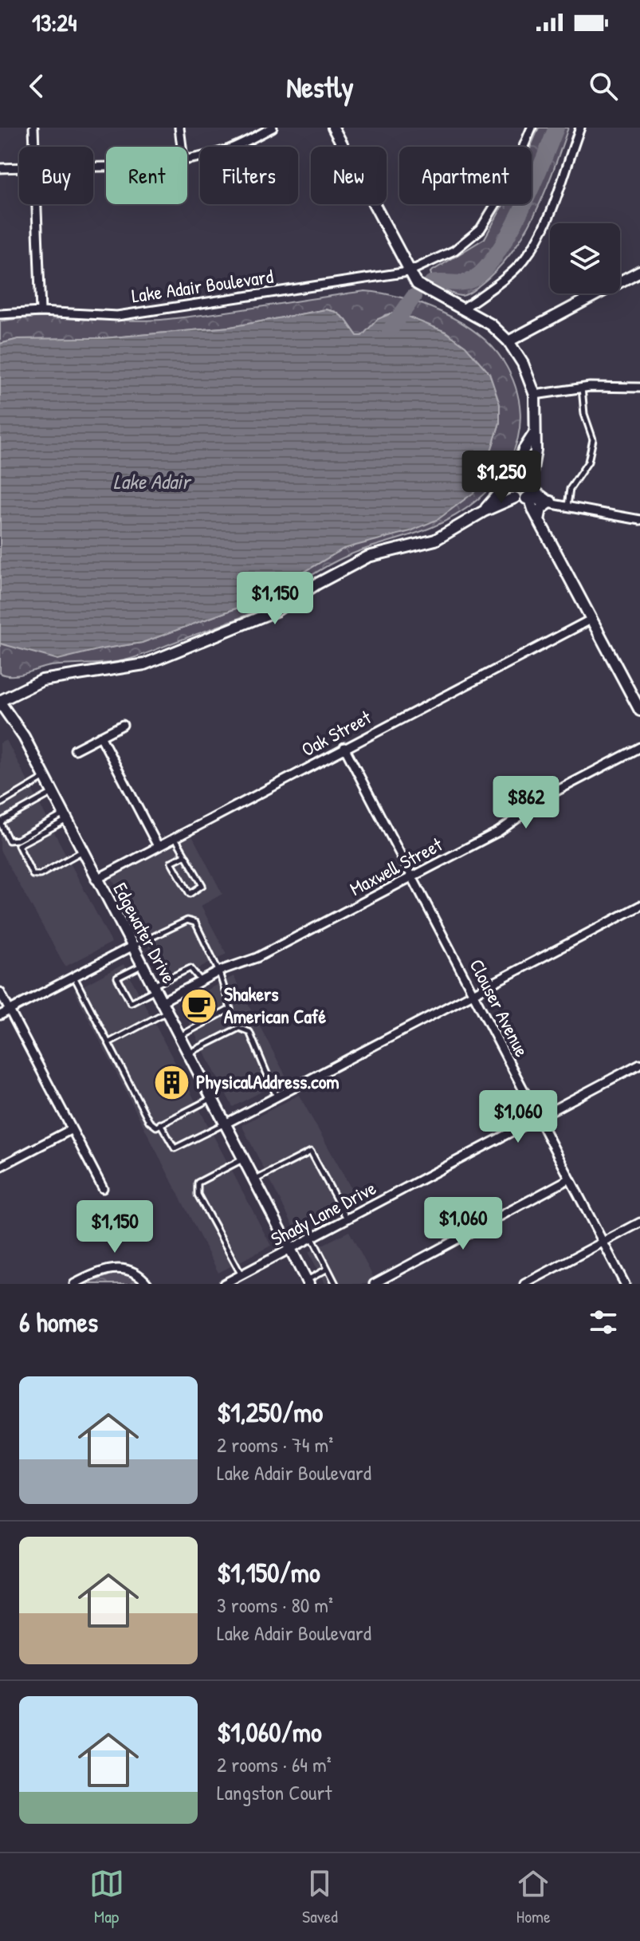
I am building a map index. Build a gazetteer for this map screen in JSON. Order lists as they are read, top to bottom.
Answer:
{
  "streets": {
    "street": [
      "Lake Adair Boulevard",
      "Oak Street",
      "Maxwell Street",
      "Edgewater Drive",
      "Clouser Avenue",
      "Shady Lane Drive"
    ]
  },
  "crossings": [
    ["Oak Street", "Edgewater Drive"],
    ["Oak Street", "Clouser Avenue"],
    ["Maxwell Street", "Edgewater Drive"],
    ["Maxwell Street", "Clouser Avenue"],
    ["Edgewater Drive", "Shady Lane Drive"],
    ["Clouser Avenue", "Shady Lane Drive"]
  ],
  "water": ["Lake Adair"],
  "places": {
    "cafe": ["Shakers American Café"],
    "building": ["PhysicalAddress.com"]
  },
  "page": {
    "status": "13:24",
    "header": "Nestly",
    "chip": [
      "Buy",
      "Rent",
      "Filters",
      "New",
      "Apartment"
    ],
    "price": [
      "$1,250",
      "$1,150",
      "$862",
      "$1,060",
      "$1,060",
      "$1,150"
    ],
    "heading": "6 homes",
    "list": [
      {
        "name": "$1,250/mo",
        "note": "2 rooms · 74 m² · Lake Adair Boulevard"
      },
      {
        "name": "$1,150/mo",
        "note": "3 rooms · 80 m² · Lake Adair Boulevard"
      },
      {
        "name": "$1,060/mo",
        "note": "2 rooms · 64 m² · Langston Court"
      }
    ],
    "tabs": ["Map", "Saved", "Home"]
  }
}
